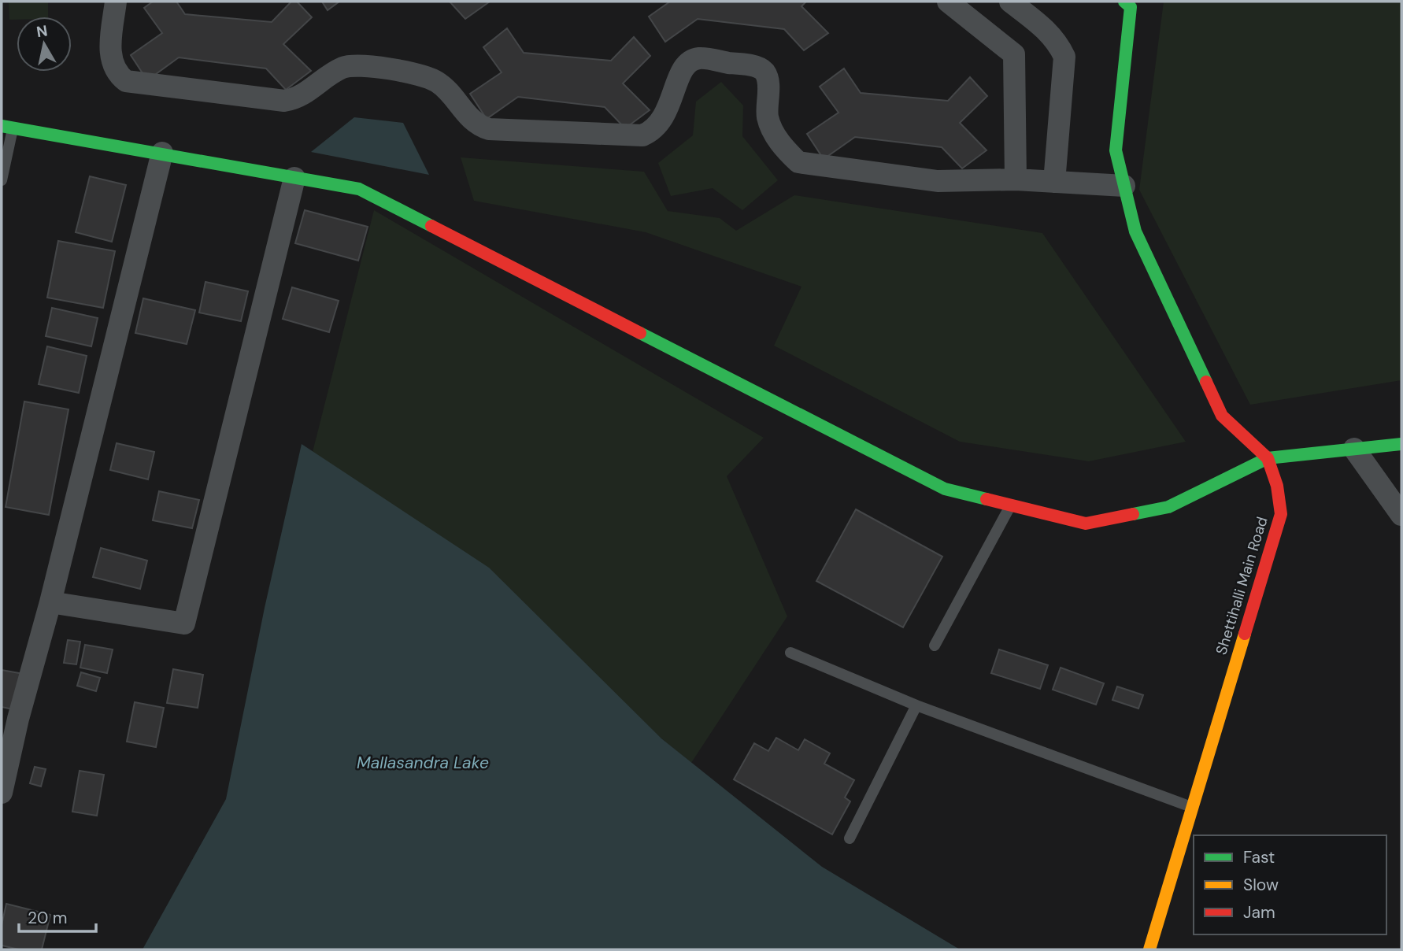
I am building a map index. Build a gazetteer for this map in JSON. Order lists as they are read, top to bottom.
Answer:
{
  "streets": {
    "street": ["Shettihalli Main Road"]
  },
  "water": ["Mallasandra Lake"],
  "legend": ["Fast", "Slow", "Jam"],
  "scale_bar": "20 m",
  "north": "top"
}
